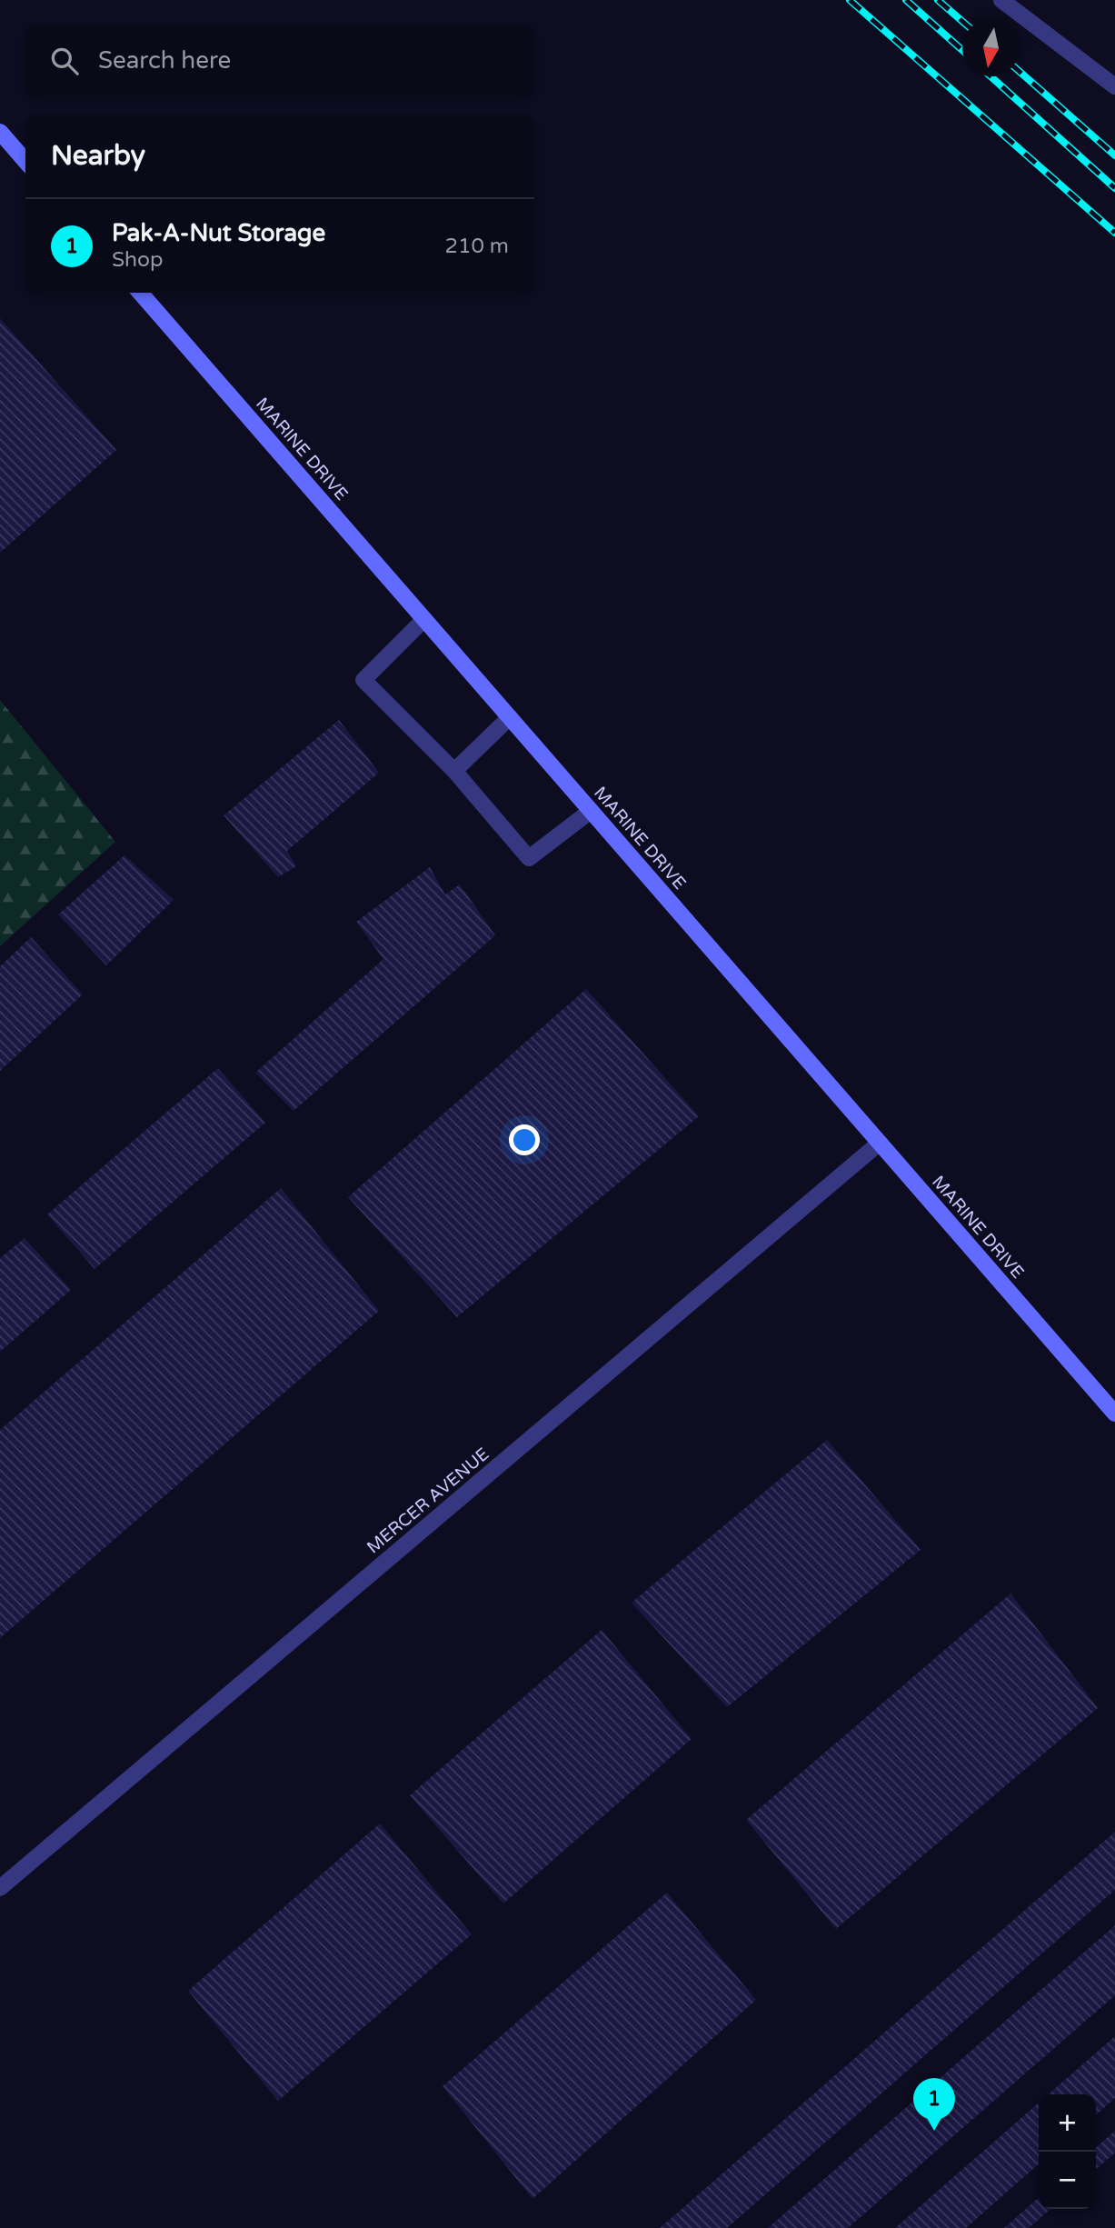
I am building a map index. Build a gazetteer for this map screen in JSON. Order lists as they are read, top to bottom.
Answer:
{
  "streets": {
    "main road": ["MARINE DRIVE"],
    "lane": ["MERCER AVENUE"]
  },
  "crossings": [
    ["MARINE DRIVE", "MERCER AVENUE"]
  ],
  "north": "bottom",
  "page": {
    "search": "Search here",
    "heading": "Nearby",
    "list": [
      {
        "mark": "1",
        "name": "Pak-A-Nut Storage",
        "note": "Shop",
        "value": "210 m"
      }
    ],
    "pins": "1",
    "map_buttons": ["+", "−"]
  }
}
